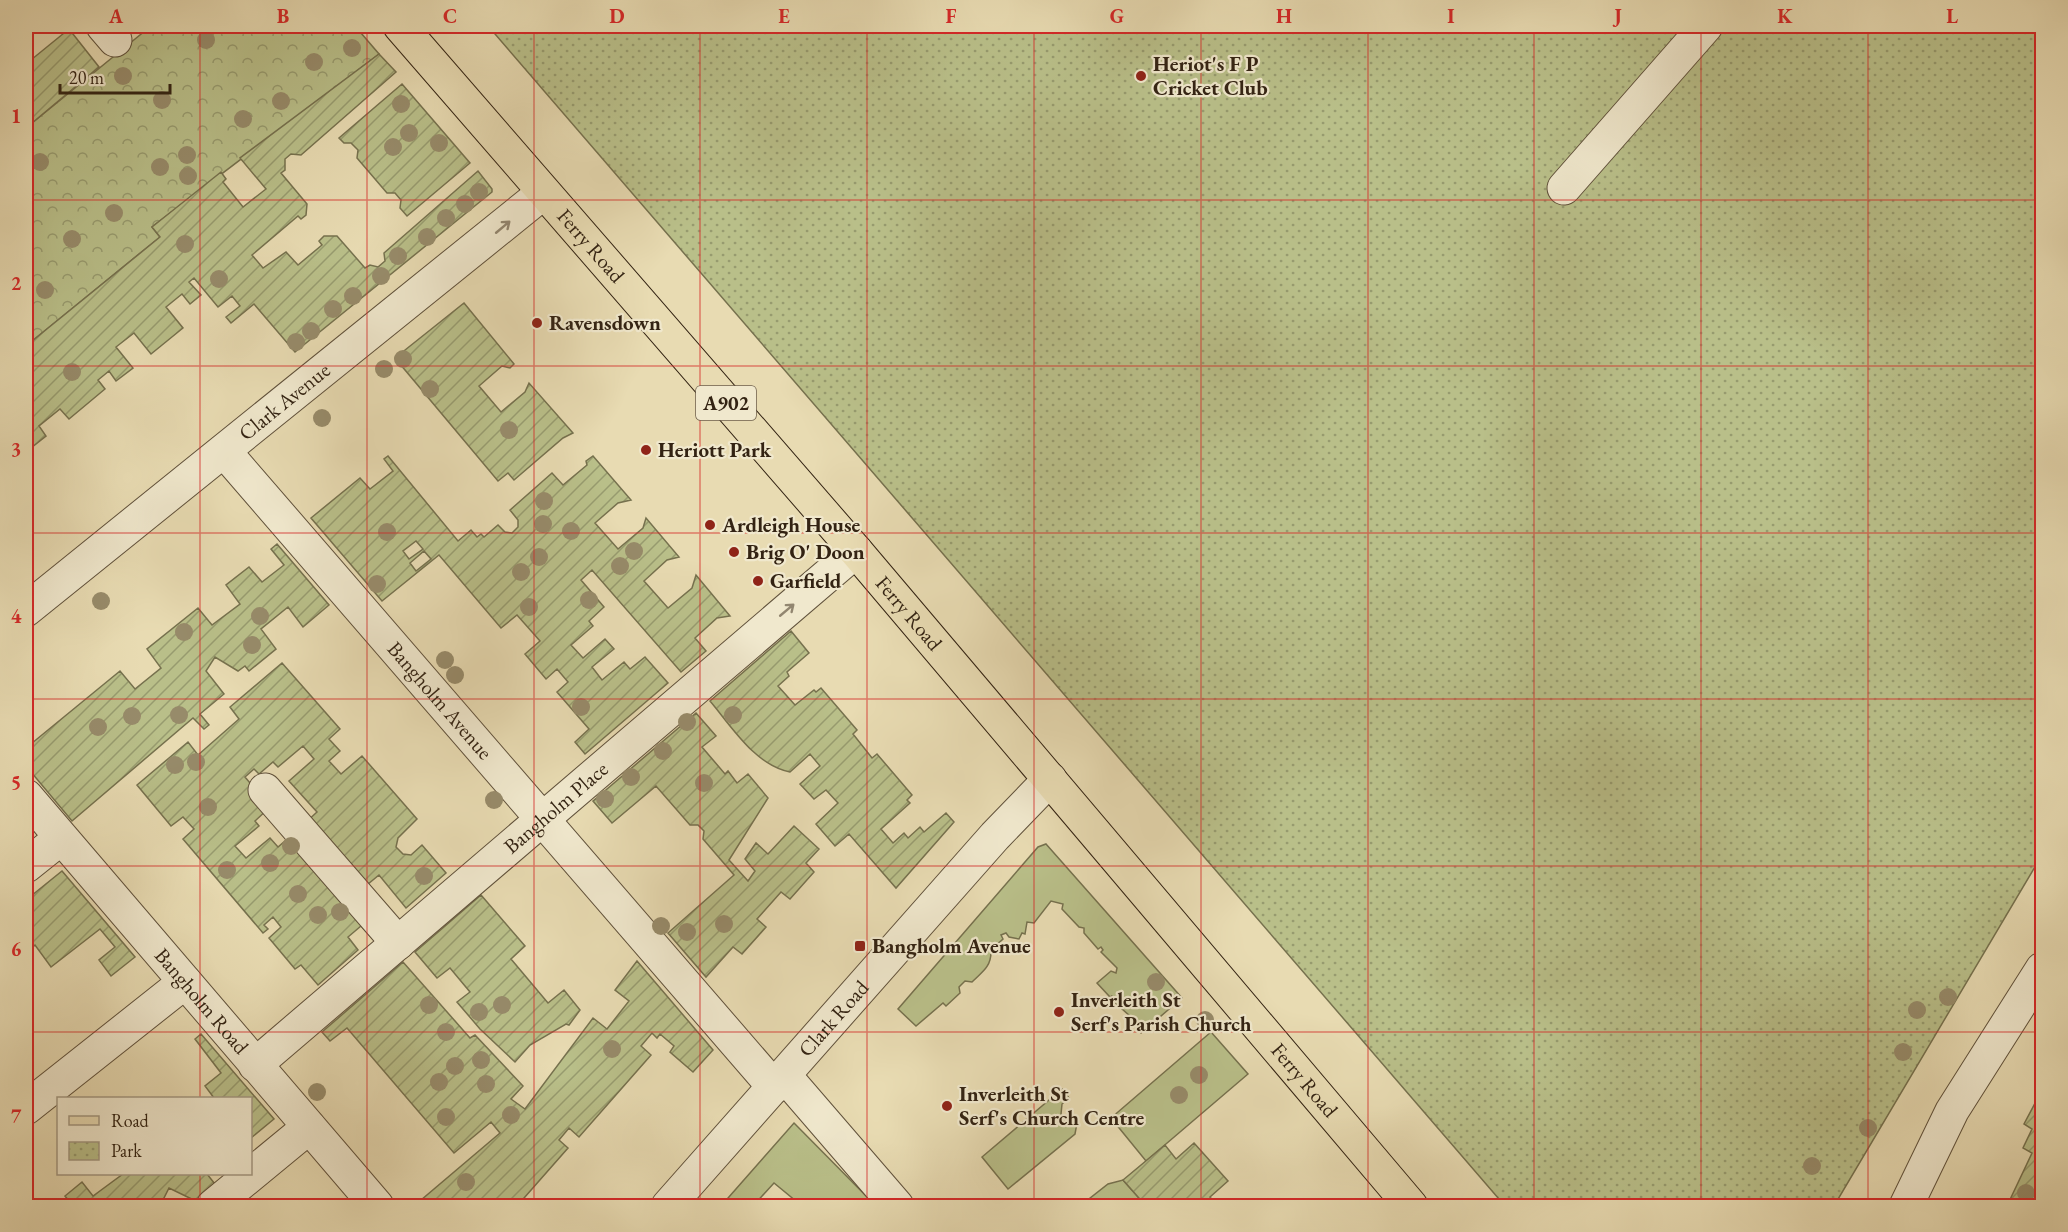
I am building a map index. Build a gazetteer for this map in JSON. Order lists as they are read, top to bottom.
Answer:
{
  "streets": {
    "main road": ["Ferry Road", "A902"],
    "street": [
      "Clark Avenue",
      "Bangholm Avenue",
      "Bangholm Place",
      "Bangholm Road",
      "Clark Road"
    ]
  },
  "crossings": [
    ["Ferry Road", "Clark Avenue"],
    ["Ferry Road", "Bangholm Place"],
    ["Ferry Road", "Clark Road"],
    ["Clark Avenue", "Bangholm Avenue"],
    ["Bangholm Avenue", "Bangholm Place"],
    ["Bangholm Avenue", "Clark Road"],
    ["Bangholm Place", "Bangholm Road"]
  ],
  "one_way": ["Clark Avenue", "Bangholm Place"],
  "places": {
    "other": [
      "Heriot's F P Cricket Club",
      "Ravensdown",
      "Heriott Park",
      "Ardleigh House",
      "Brig O' Doon",
      "Garfield",
      "Inverleith St Serf's Parish Church",
      "Inverleith St Serf's Church Centre"
    ],
    "transit": ["Bangholm Avenue"]
  },
  "legend": ["Road", "Park"],
  "scale_bar": "20 m",
  "grid": {
    "columns": [
      "A",
      "B",
      "C",
      "D",
      "E",
      "F",
      "G",
      "H",
      "I",
      "J",
      "K",
      "L"
    ],
    "rows": [
      "1",
      "2",
      "3",
      "4",
      "5",
      "6",
      "7"
    ]
  }
}
